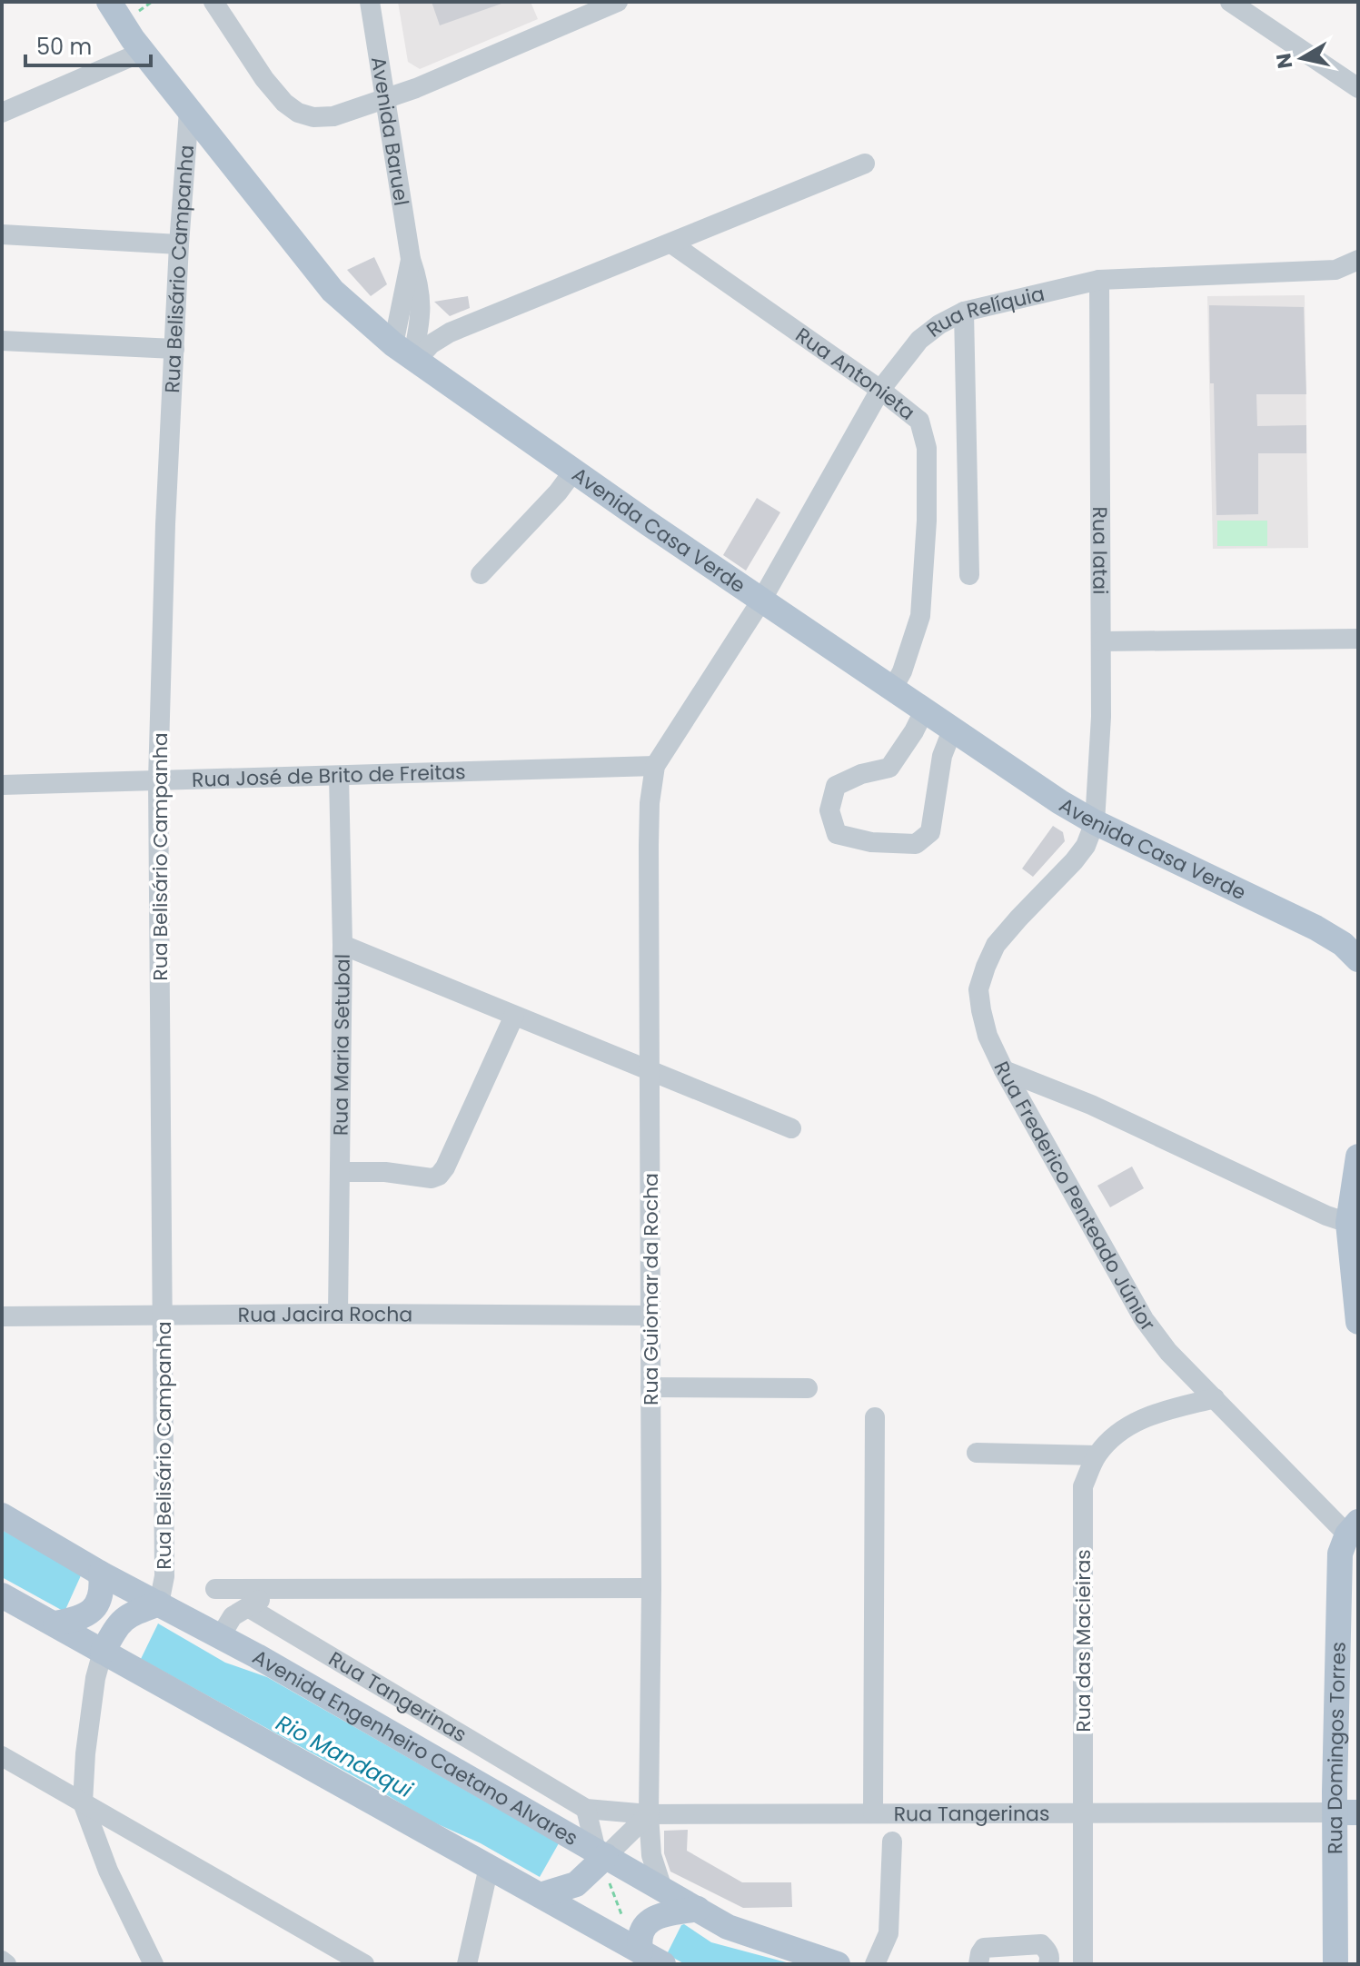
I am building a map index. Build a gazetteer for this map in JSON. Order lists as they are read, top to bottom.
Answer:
{
  "streets": {
    "main road": ["Avenida Casa Verde", "Avenida Engenheiro Caetano Alvares", "Rua Domingos Torres"],
    "street": [
      "Avenida Baruel",
      "Rua Belisário Campanha",
      "Rua Relíquia",
      "Rua Antonieta",
      "Rua Iatai",
      "Rua José de Brito de Freitas",
      "Rua Maria Setubal",
      "Rua Frederico Penteado Júnior",
      "Rua Guiomar da Rocha",
      "Rua Jacira Rocha",
      "Rua das Macieiras",
      "Rua Tangerinas"
    ]
  },
  "crossings": [
    ["Avenida Baruel", "Avenida Casa Verde"],
    ["Rua Belisário Campanha", "Avenida Casa Verde"],
    ["Rua Belisário Campanha", "Rua José de Brito de Freitas"],
    ["Rua Belisário Campanha", "Rua Jacira Rocha"],
    ["Rua Belisário Campanha", "Avenida Engenheiro Caetano Alvares"],
    ["Rua Relíquia", "Rua Antonieta"],
    ["Rua Relíquia", "Avenida Casa Verde"],
    ["Rua Relíquia", "Rua Iatai"],
    ["Rua Relíquia", "Rua José de Brito de Freitas"],
    ["Rua Relíquia", "Rua Guiomar da Rocha"],
    ["Rua Antonieta", "Avenida Casa Verde"],
    ["Avenida Casa Verde", "Rua Iatai"],
    ["Avenida Casa Verde", "Rua Frederico Penteado Júnior"],
    ["Rua Iatai", "Rua Frederico Penteado Júnior"],
    ["Rua José de Brito de Freitas", "Rua Maria Setubal"],
    ["Rua José de Brito de Freitas", "Rua Guiomar da Rocha"],
    ["Rua Maria Setubal", "Rua Jacira Rocha"],
    ["Rua Frederico Penteado Júnior", "Rua das Macieiras"],
    ["Rua Frederico Penteado Júnior", "Rua Domingos Torres"],
    ["Rua Guiomar da Rocha", "Rua Jacira Rocha"],
    ["Rua Guiomar da Rocha", "Rua Tangerinas"],
    ["Rua Guiomar da Rocha", "Avenida Engenheiro Caetano Alvares"],
    ["Rua das Macieiras", "Rua Tangerinas"],
    ["Rua Tangerinas", "Rua Domingos Torres"]
  ],
  "water": ["Rio Mandaqui"],
  "scale_bar": "50 m",
  "north": "left"
}
